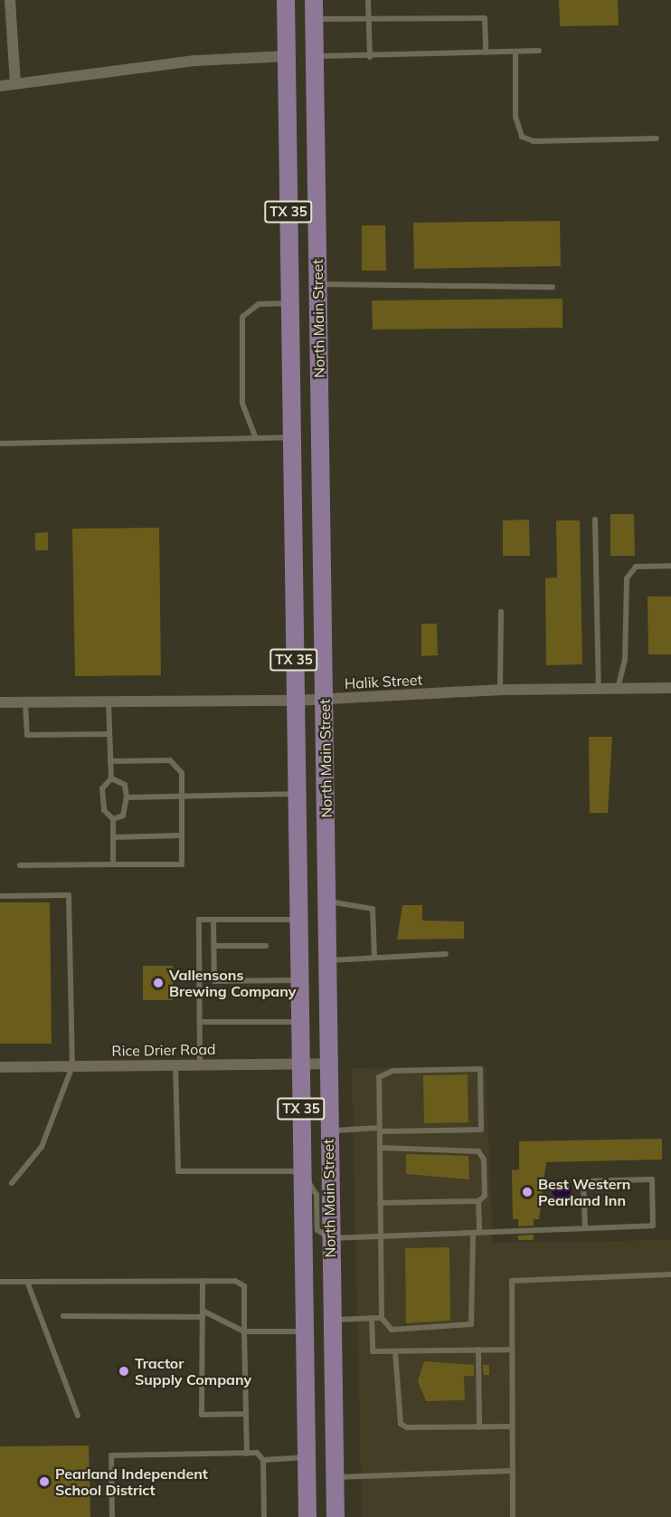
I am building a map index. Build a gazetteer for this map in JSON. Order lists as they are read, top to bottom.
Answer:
{
  "streets": {
    "main road": ["TX 35", "North Main Street"],
    "street": ["Halik Street", "Rice Drier Road"]
  },
  "crossings": [
    ["North Main Street", "Halik Street"],
    ["North Main Street", "Rice Drier Road"]
  ],
  "places": [
    "Vallensons Brewing Company",
    "Best Western Pearland Inn",
    "Tractor Supply Company",
    "Pearland Independent School District"
  ]
}
